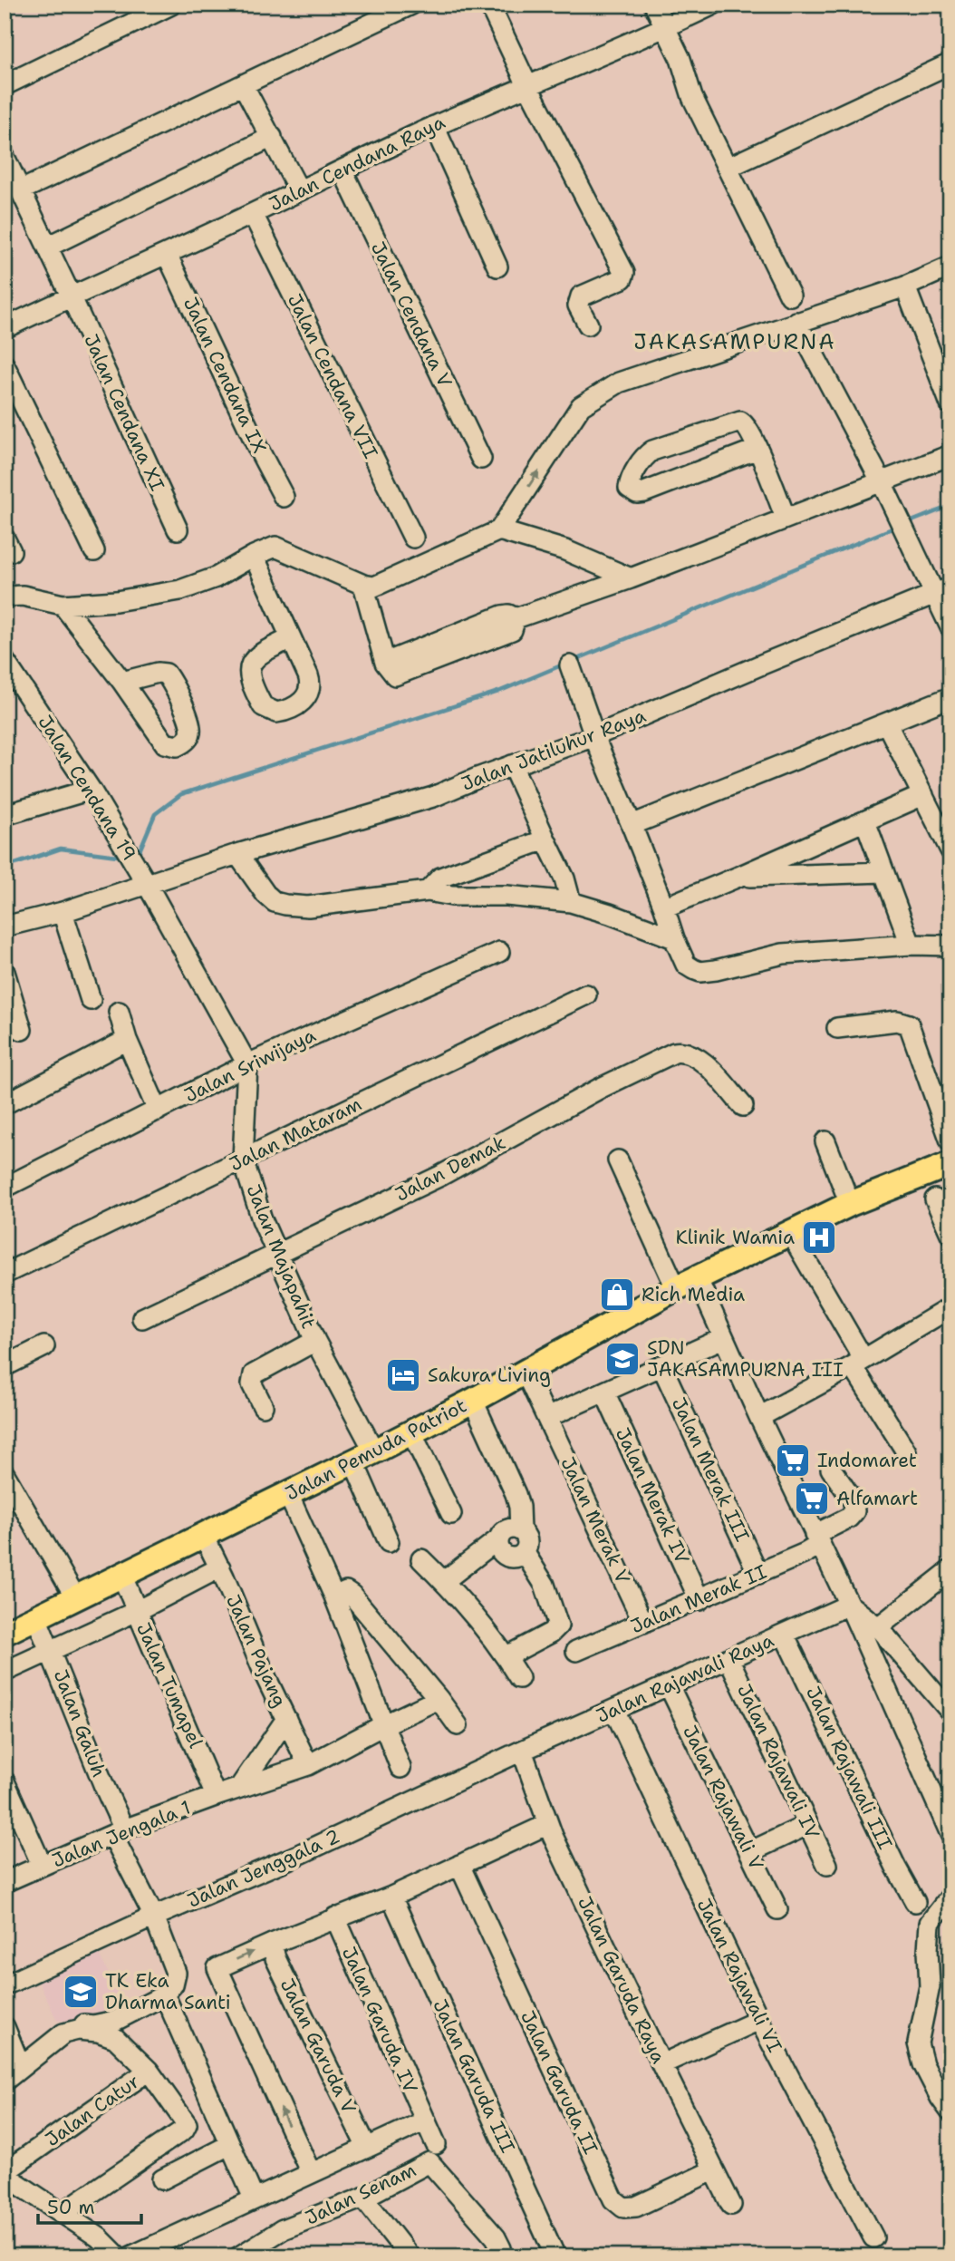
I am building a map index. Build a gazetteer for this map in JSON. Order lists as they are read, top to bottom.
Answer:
{
  "streets": {
    "main road": ["Jalan Pemuda Patriot"],
    "street": [
      "Jalan Cendana Raya",
      "Jalan Cendana V",
      "Jalan Cendana IX",
      "Jalan Cendana VII",
      "Jalan Cendana XI",
      "Jalan Jatiluhur Raya",
      "Jalan Cendana 19",
      "Jalan Sriwijaya",
      "Jalan Mataram",
      "Jalan Demak",
      "Jalan Majapahit",
      "Jalan Merak III",
      "Jalan Merak IV",
      "Jalan Merak V",
      "Jalan Merak II",
      "Jalan Pajang",
      "Jalan Rajawali Raya",
      "Jalan Tumapel",
      "Jalan Galuh",
      "Jalan Rajawali IV",
      "Jalan Rajawali III",
      "Jalan Rajawali V",
      "Jalan Jengala 1",
      "Jalan Jenggala 2",
      "Jalan Rajawali VI",
      "Jalan Garuda Raya",
      "Jalan Garuda IV",
      "Jalan Garuda V",
      "Jalan Garuda III",
      "Jalan Garuda II",
      "Jalan Catur",
      "Jalan Senam"
    ]
  },
  "crossings": [
    ["Jalan Cendana Raya", "Jalan Cendana V"],
    ["Jalan Cendana Raya", "Jalan Cendana IX"],
    ["Jalan Cendana Raya", "Jalan Cendana VII"],
    ["Jalan Cendana Raya", "Jalan Cendana XI"],
    ["Jalan Jatiluhur Raya", "Jalan Cendana 19"],
    ["Jalan Sriwijaya", "Jalan Majapahit"],
    ["Jalan Mataram", "Jalan Majapahit"],
    ["Jalan Demak", "Jalan Majapahit"],
    ["Jalan Majapahit", "Jalan Pemuda Patriot"],
    ["Jalan Pemuda Patriot", "Jalan Merak V"],
    ["Jalan Pemuda Patriot", "Jalan Pajang"],
    ["Jalan Pemuda Patriot", "Jalan Tumapel"],
    ["Jalan Pemuda Patriot", "Jalan Galuh"],
    ["Jalan Merak III", "Jalan Merak II"],
    ["Jalan Merak IV", "Jalan Merak II"],
    ["Jalan Merak V", "Jalan Merak II"],
    ["Jalan Pajang", "Jalan Jengala 1"],
    ["Jalan Rajawali Raya", "Jalan Rajawali IV"],
    ["Jalan Rajawali Raya", "Jalan Rajawali III"],
    ["Jalan Rajawali Raya", "Jalan Rajawali V"],
    ["Jalan Rajawali Raya", "Jalan Jenggala 2"],
    ["Jalan Rajawali Raya", "Jalan Rajawali VI"],
    ["Jalan Rajawali Raya", "Jalan Garuda Raya"],
    ["Jalan Tumapel", "Jalan Jengala 1"],
    ["Jalan Galuh", "Jalan Jengala 1"],
    ["Jalan Galuh", "Jalan Jenggala 2"],
    ["Jalan Jenggala 2", "Jalan Garuda Raya"],
    ["Jalan Garuda Raya", "Jalan Garuda II"]
  ],
  "districts": ["JAKASAMPURNA"],
  "places": {
    "hospital": ["Klinik Wamia"],
    "shop": ["Rich Media"],
    "school or university": ["SDN JAKASAMPURNA III", "TK Eka Dharma Santi"],
    "hotel": ["Sakura Living"],
    "supermarket": ["Indomaret", "Alfamart"]
  },
  "scale_bar": "50 m"
}
